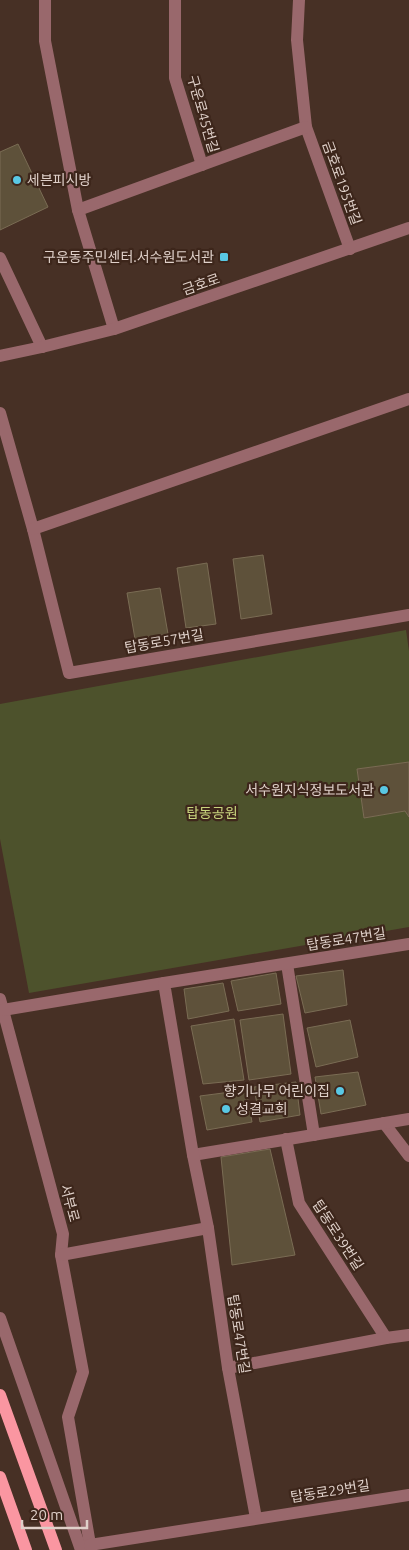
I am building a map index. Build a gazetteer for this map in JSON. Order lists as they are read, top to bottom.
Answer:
{
  "streets": {
    "street": [
      "구운로45번길",
      "금호로195번길",
      "금호로",
      "탑동로57번길",
      "탑동로47번길",
      "서부로",
      "탑동로39번길",
      "탑동로29번길"
    ]
  },
  "crossings": [
    ["금호로195번길", "금호로"],
    ["탑동로47번길", "탑동로29번길"]
  ],
  "parks": ["탑동공원"],
  "places": {
    "other": [
      "세븐피시방",
      "서수원지식정보도서관",
      "향기나무 어린이집",
      "성결교회"
    ],
    "transit": ["구운동주민센터.서수원도서관"]
  },
  "scale_bar": "20 m"
}
